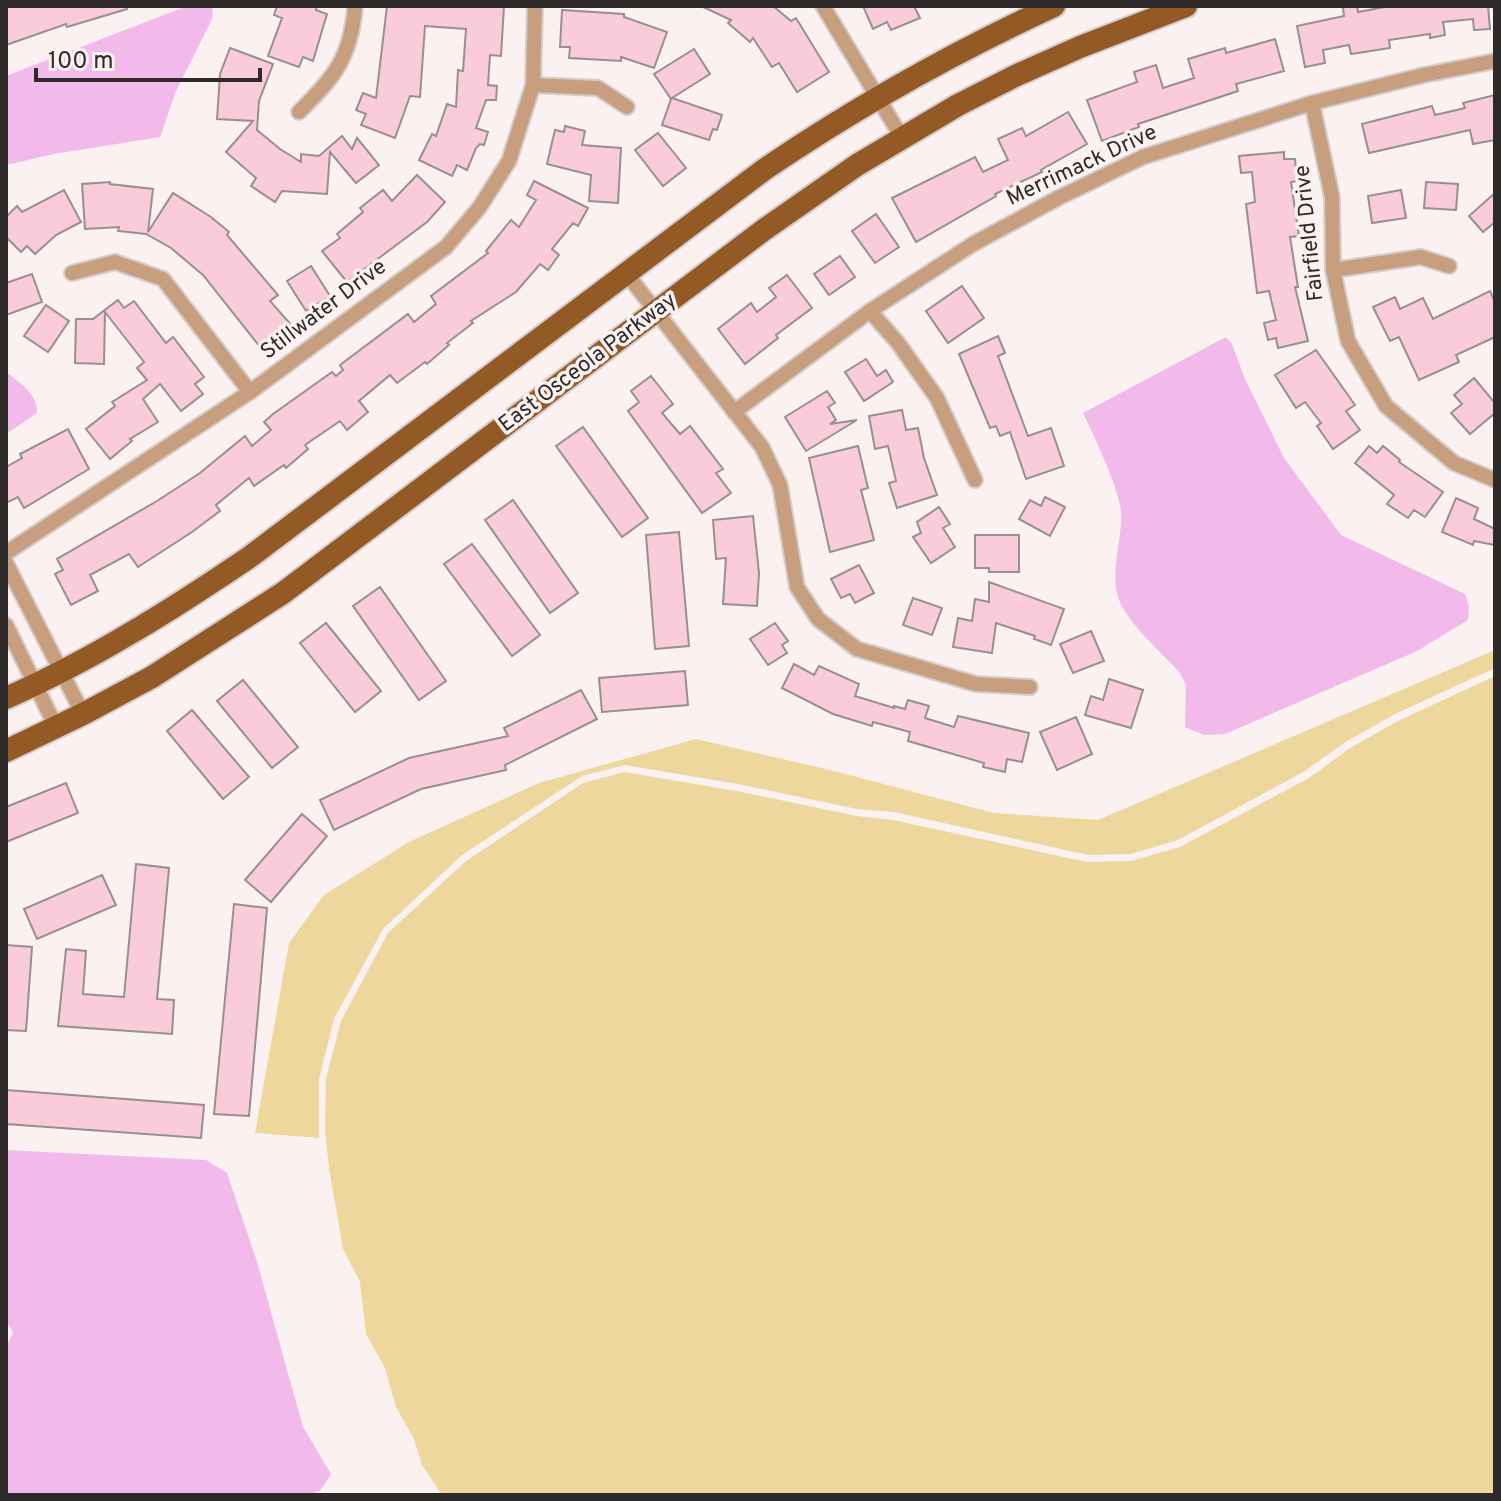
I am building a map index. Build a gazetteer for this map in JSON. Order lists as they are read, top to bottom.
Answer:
{
  "streets": {
    "main road": ["East Osceola Parkway"],
    "street": ["Merrimack Drive", "Fairfield Drive", "Stillwater Drive"]
  },
  "crossings": [
    ["Merrimack Drive", "Fairfield Drive"]
  ],
  "scale_bar": "100 m"
}
